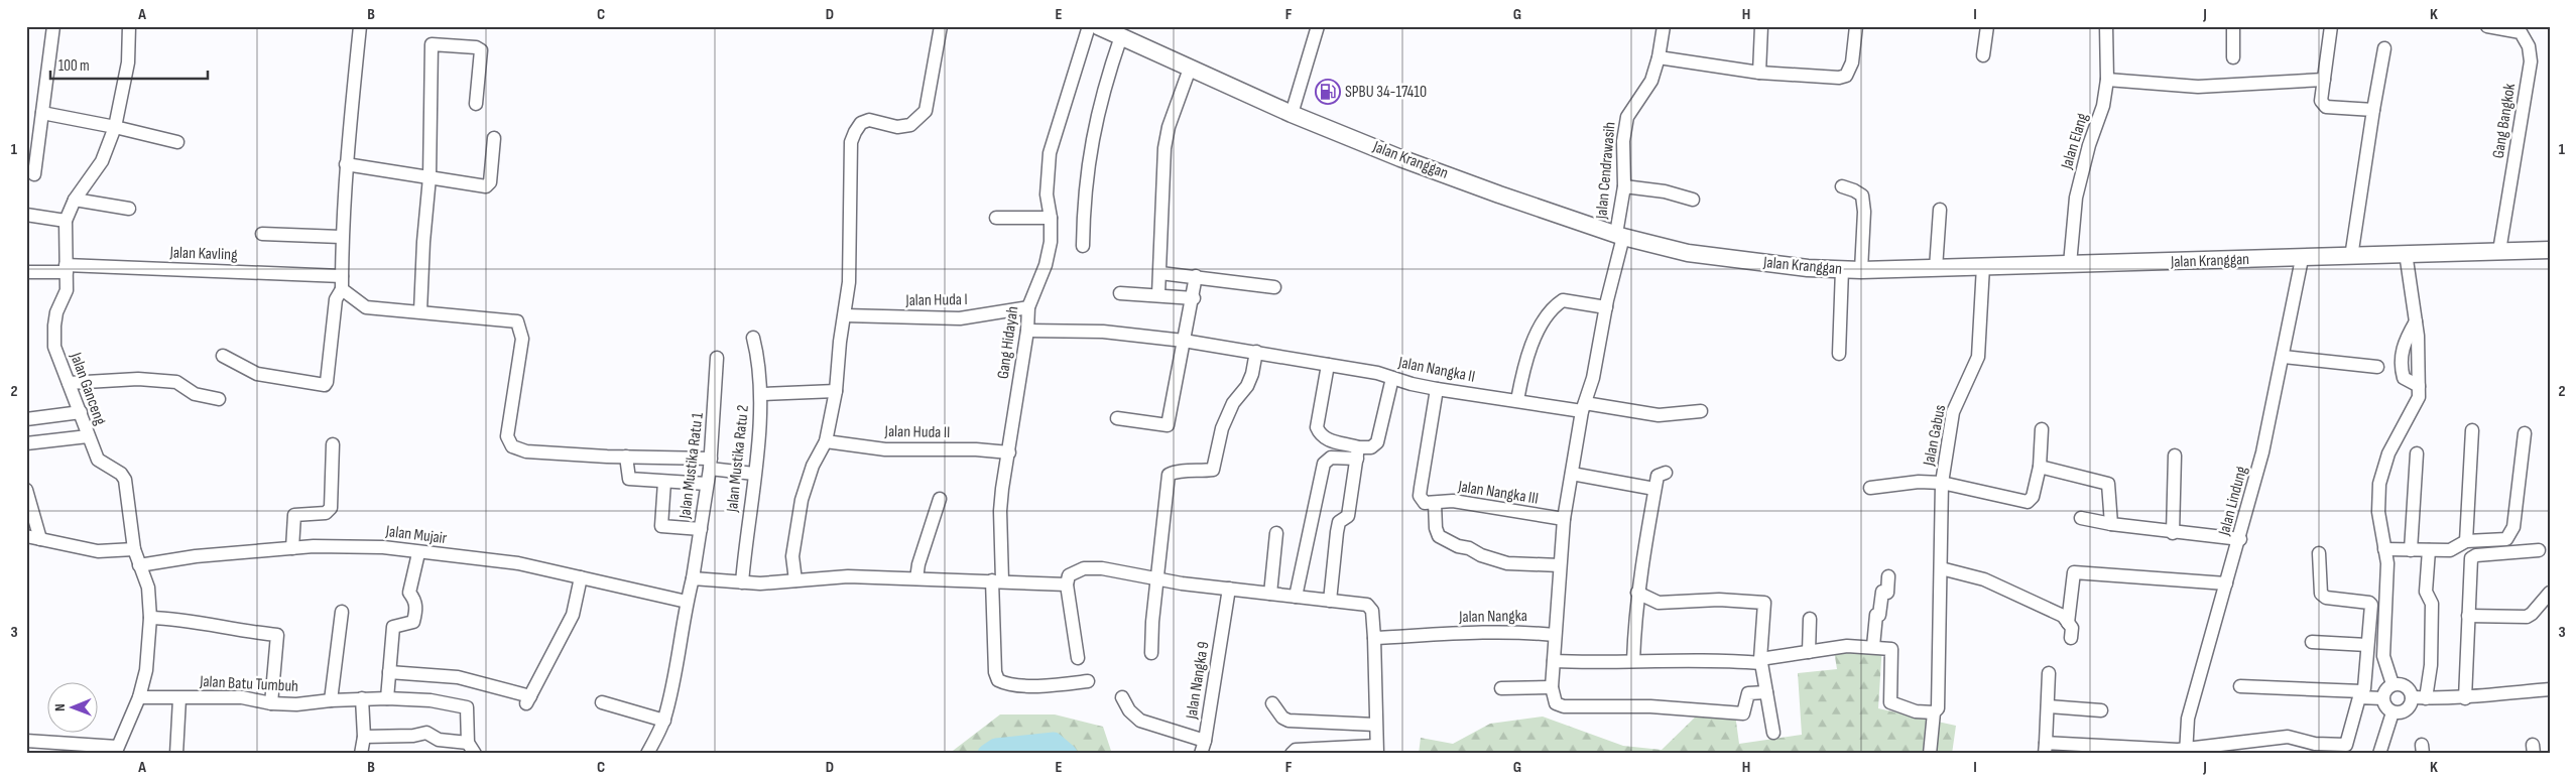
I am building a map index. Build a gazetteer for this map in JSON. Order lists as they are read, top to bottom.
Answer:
{
  "streets": {
    "main road": ["Jalan Kranggan"],
    "street": [
      "Gang Bangkok",
      "Jalan Elang",
      "Jalan Cendrawasih",
      "Jalan Kavling",
      "Jalan Huda I",
      "Gang Hidayah",
      "Jalan Nangka II",
      "Jalan Ganceng",
      "Jalan Huda II",
      "Jalan Gabus",
      "Jalan Mustika Ratu 2",
      "Jalan Mustika Ratu 1",
      "Jalan Nangka III",
      "Jalan Lindung",
      "Jalan Mujair",
      "Jalan Nangka",
      "Jalan Nangka 9",
      "Jalan Batu Tumbuh"
    ]
  },
  "crossings": [
    ["Gang Bangkok", "Jalan Kranggan"],
    ["Jalan Elang", "Jalan Kranggan"],
    ["Jalan Kranggan", "Jalan Cendrawasih"],
    ["Jalan Kranggan", "Jalan Gabus"],
    ["Jalan Kranggan", "Jalan Lindung"],
    ["Jalan Kavling", "Jalan Ganceng"],
    ["Jalan Huda I", "Gang Hidayah"],
    ["Gang Hidayah", "Jalan Nangka II"],
    ["Gang Hidayah", "Jalan Huda II"],
    ["Jalan Nangka II", "Jalan Nangka III"],
    ["Jalan Ganceng", "Jalan Mujair"],
    ["Jalan Ganceng", "Jalan Batu Tumbuh"],
    ["Jalan Mustika Ratu 1", "Jalan Mujair"]
  ],
  "places": {
    "fuel station": ["SPBU 34-17410"]
  },
  "scale_bar": "100 m",
  "north": "left",
  "grid": {
    "columns": [
      "A",
      "B",
      "C",
      "D",
      "E",
      "F",
      "G",
      "H",
      "I",
      "J",
      "K"
    ],
    "rows": ["1", "2", "3"]
  }
}
